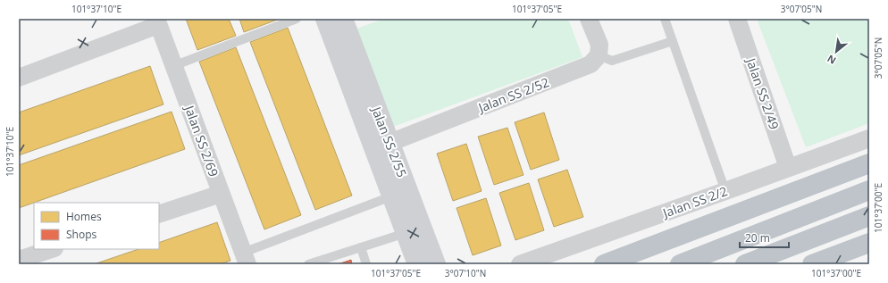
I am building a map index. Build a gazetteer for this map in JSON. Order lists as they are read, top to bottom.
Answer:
{
  "streets": {
    "street": [
      "Jalan SS 2/49",
      "Jalan SS 2/52",
      "Jalan SS 2/69",
      "Jalan SS 2/55",
      "Jalan SS 2/2"
    ]
  },
  "crossings": [
    ["Jalan SS 2/49", "Jalan SS 2/2"],
    ["Jalan SS 2/52", "Jalan SS 2/55"]
  ],
  "legend": ["Homes", "Shops"],
  "scale_bar": "20 m",
  "north": "bottom left",
  "coordinates": [
    "101°37'10\"E",
    "101°37'05\"E",
    "3°07'05\"N",
    "101°37'00\"E",
    "3°07'10\"N"
  ]
}
